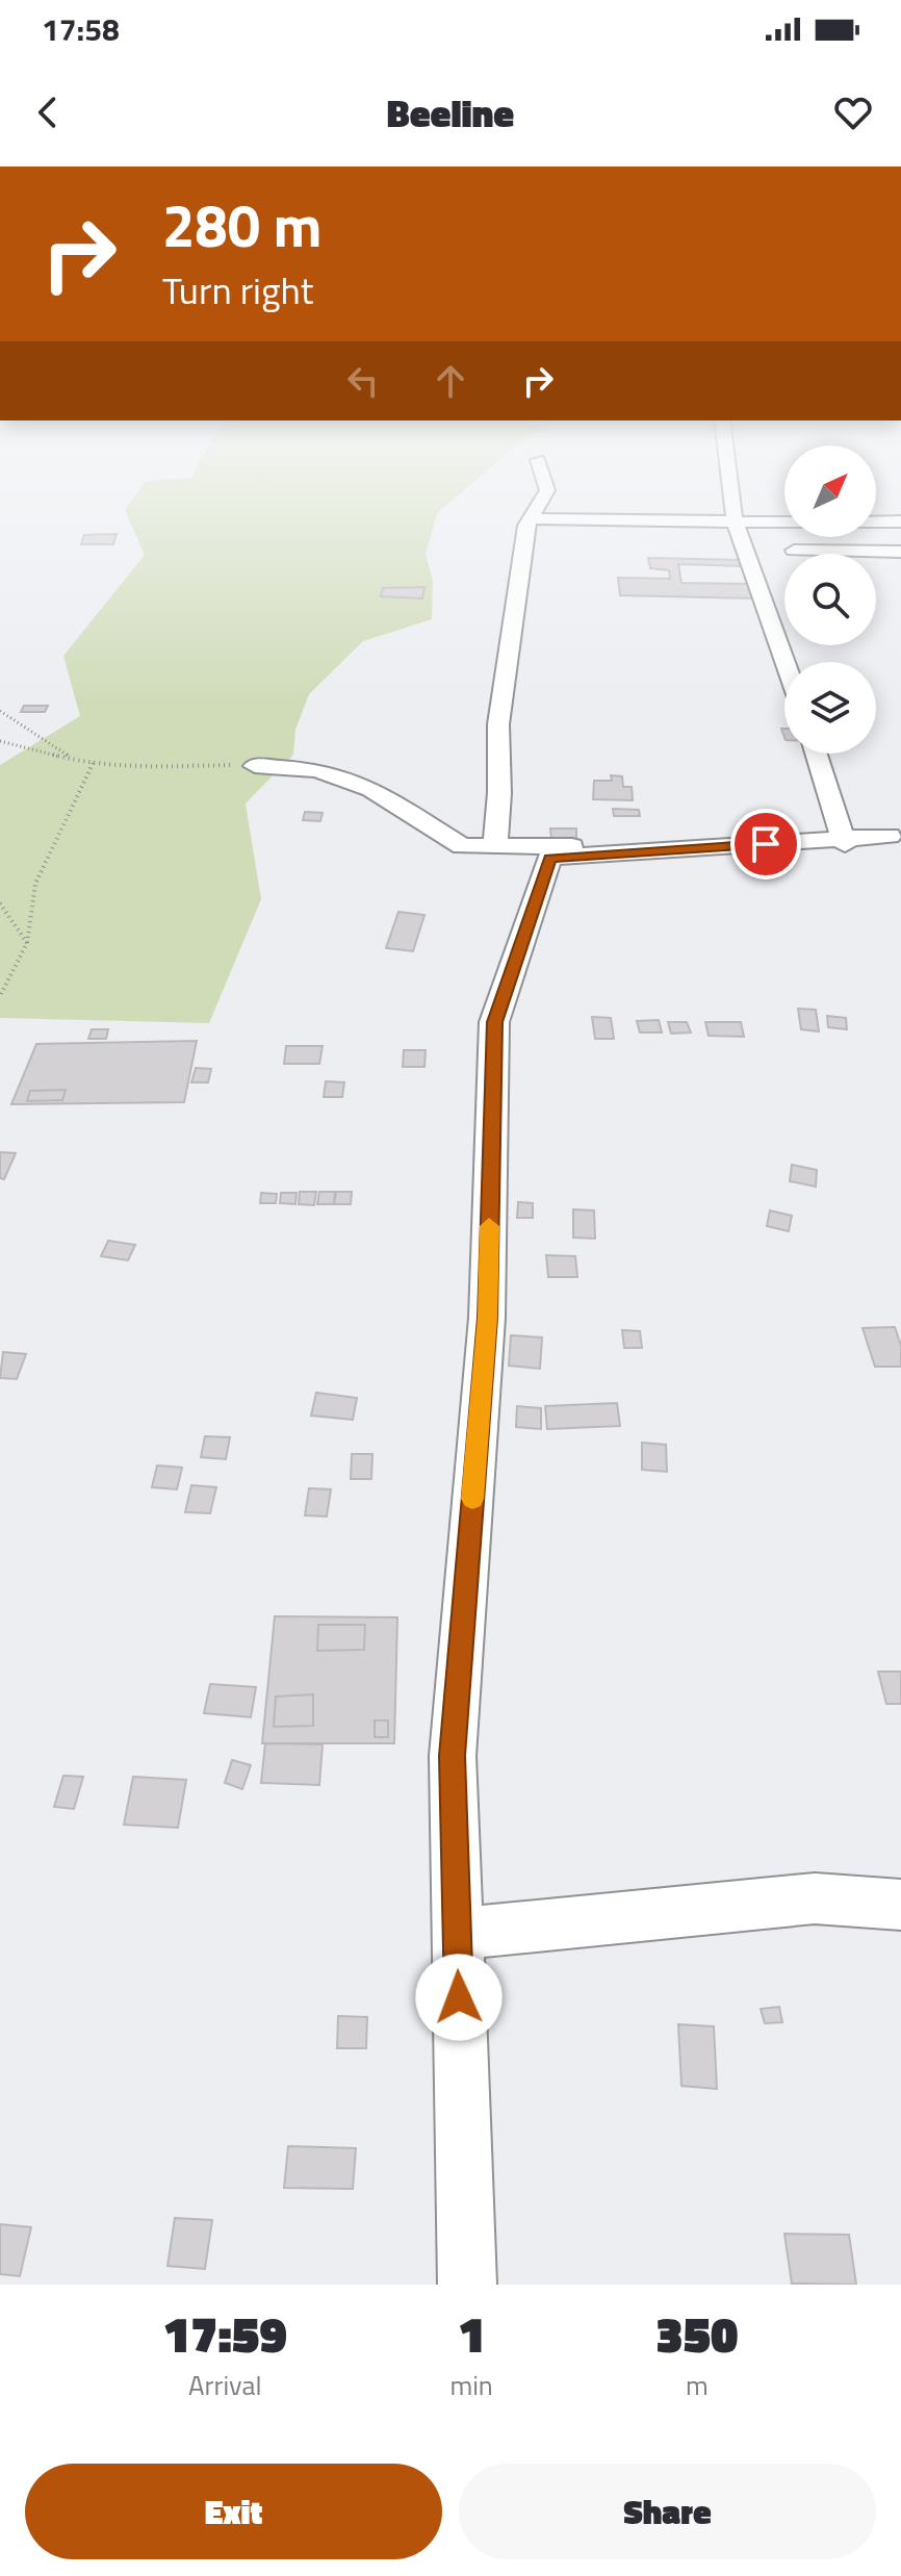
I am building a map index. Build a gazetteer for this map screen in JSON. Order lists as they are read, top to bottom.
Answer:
{
  "north": "top right",
  "page": {
    "status": "17:58",
    "header": "Beeline",
    "turn": ["280 m", "Turn right"],
    "eta": [
      "17:59",
      "Arrival",
      "1",
      "min",
      "350",
      "m"
    ],
    "buttons": ["Exit", "Share"]
  }
}
